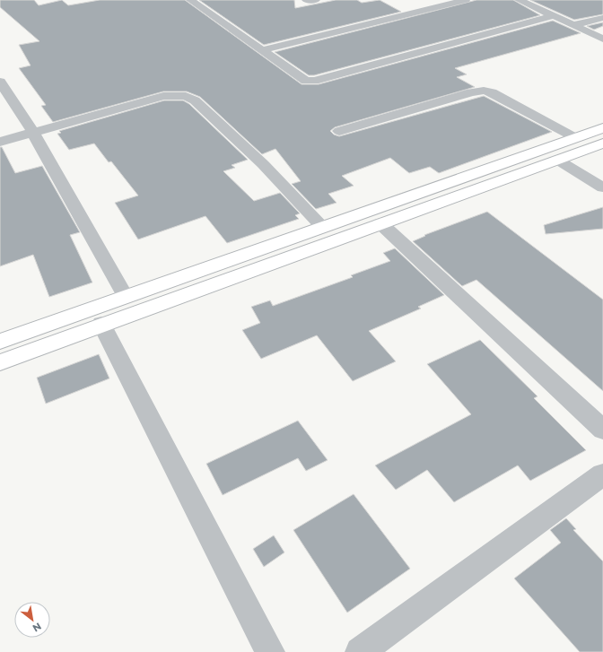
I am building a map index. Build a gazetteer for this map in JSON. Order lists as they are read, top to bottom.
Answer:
{
  "north": "bottom right"
}
